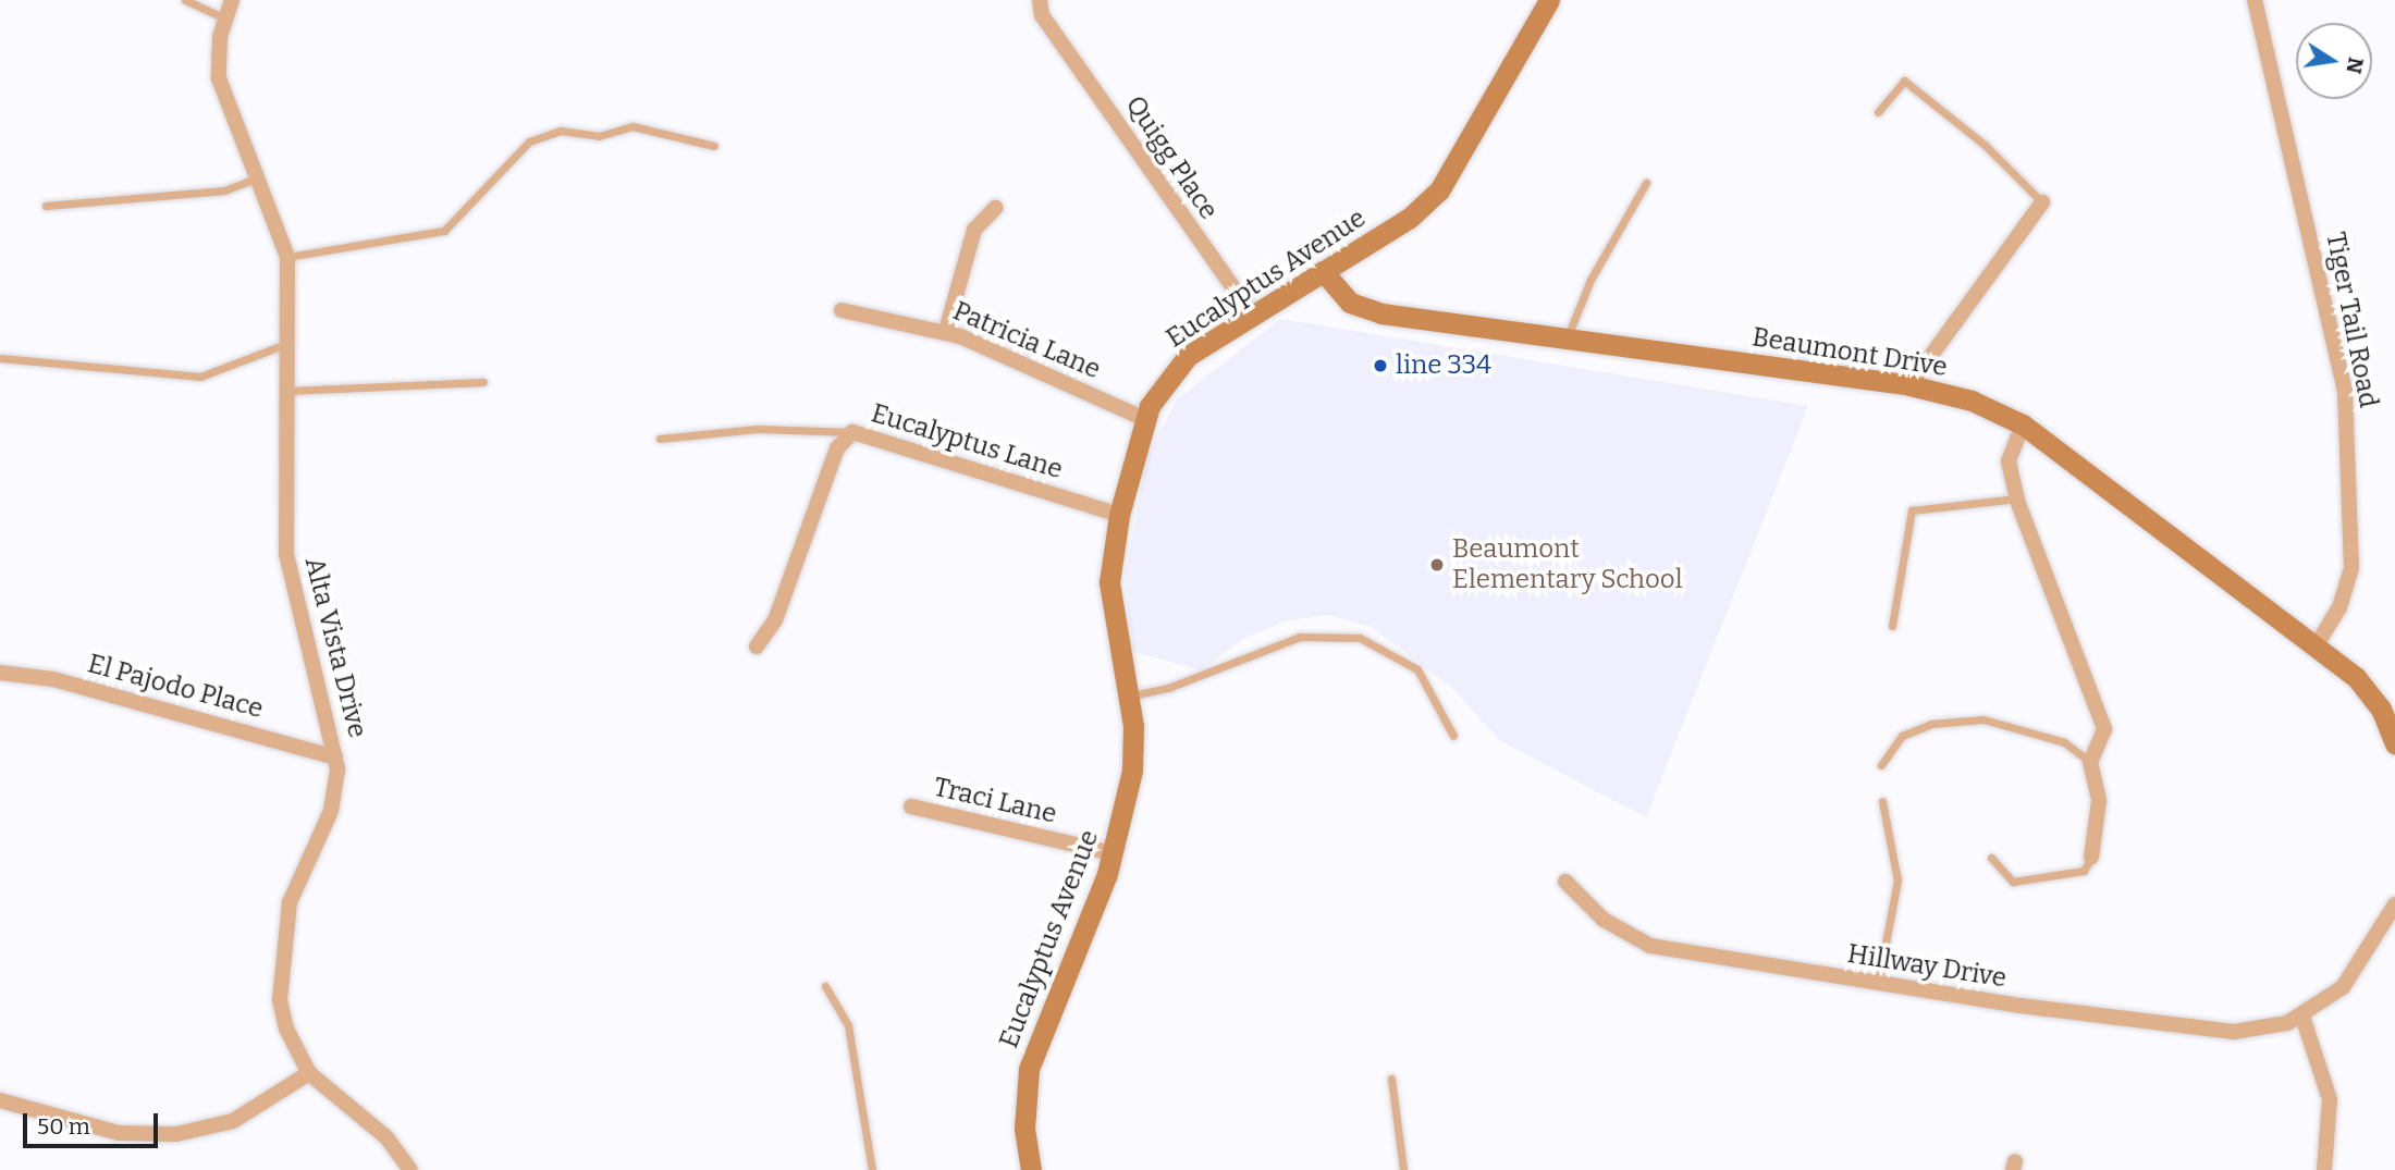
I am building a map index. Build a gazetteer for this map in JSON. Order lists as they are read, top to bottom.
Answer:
{
  "streets": {
    "main road": ["Eucalyptus Avenue", "Beaumont Drive"],
    "street": [
      "Quigg Place",
      "Tiger Tail Road",
      "Patricia Lane",
      "Eucalyptus Lane",
      "Alta Vista Drive",
      "El Pajodo Place",
      "Traci Lane",
      "Hillway Drive"
    ]
  },
  "crossings": [
    ["Quigg Place", "Eucalyptus Avenue"],
    ["Eucalyptus Avenue", "Patricia Lane"],
    ["Eucalyptus Avenue", "Beaumont Drive"],
    ["Eucalyptus Avenue", "Eucalyptus Lane"],
    ["Eucalyptus Avenue", "Traci Lane"],
    ["Tiger Tail Road", "Beaumont Drive"],
    ["Alta Vista Drive", "El Pajodo Place"]
  ],
  "places": ["line 334", "Beaumont Elementary School"],
  "scale_bar": "50 m",
  "north": "right"
}
